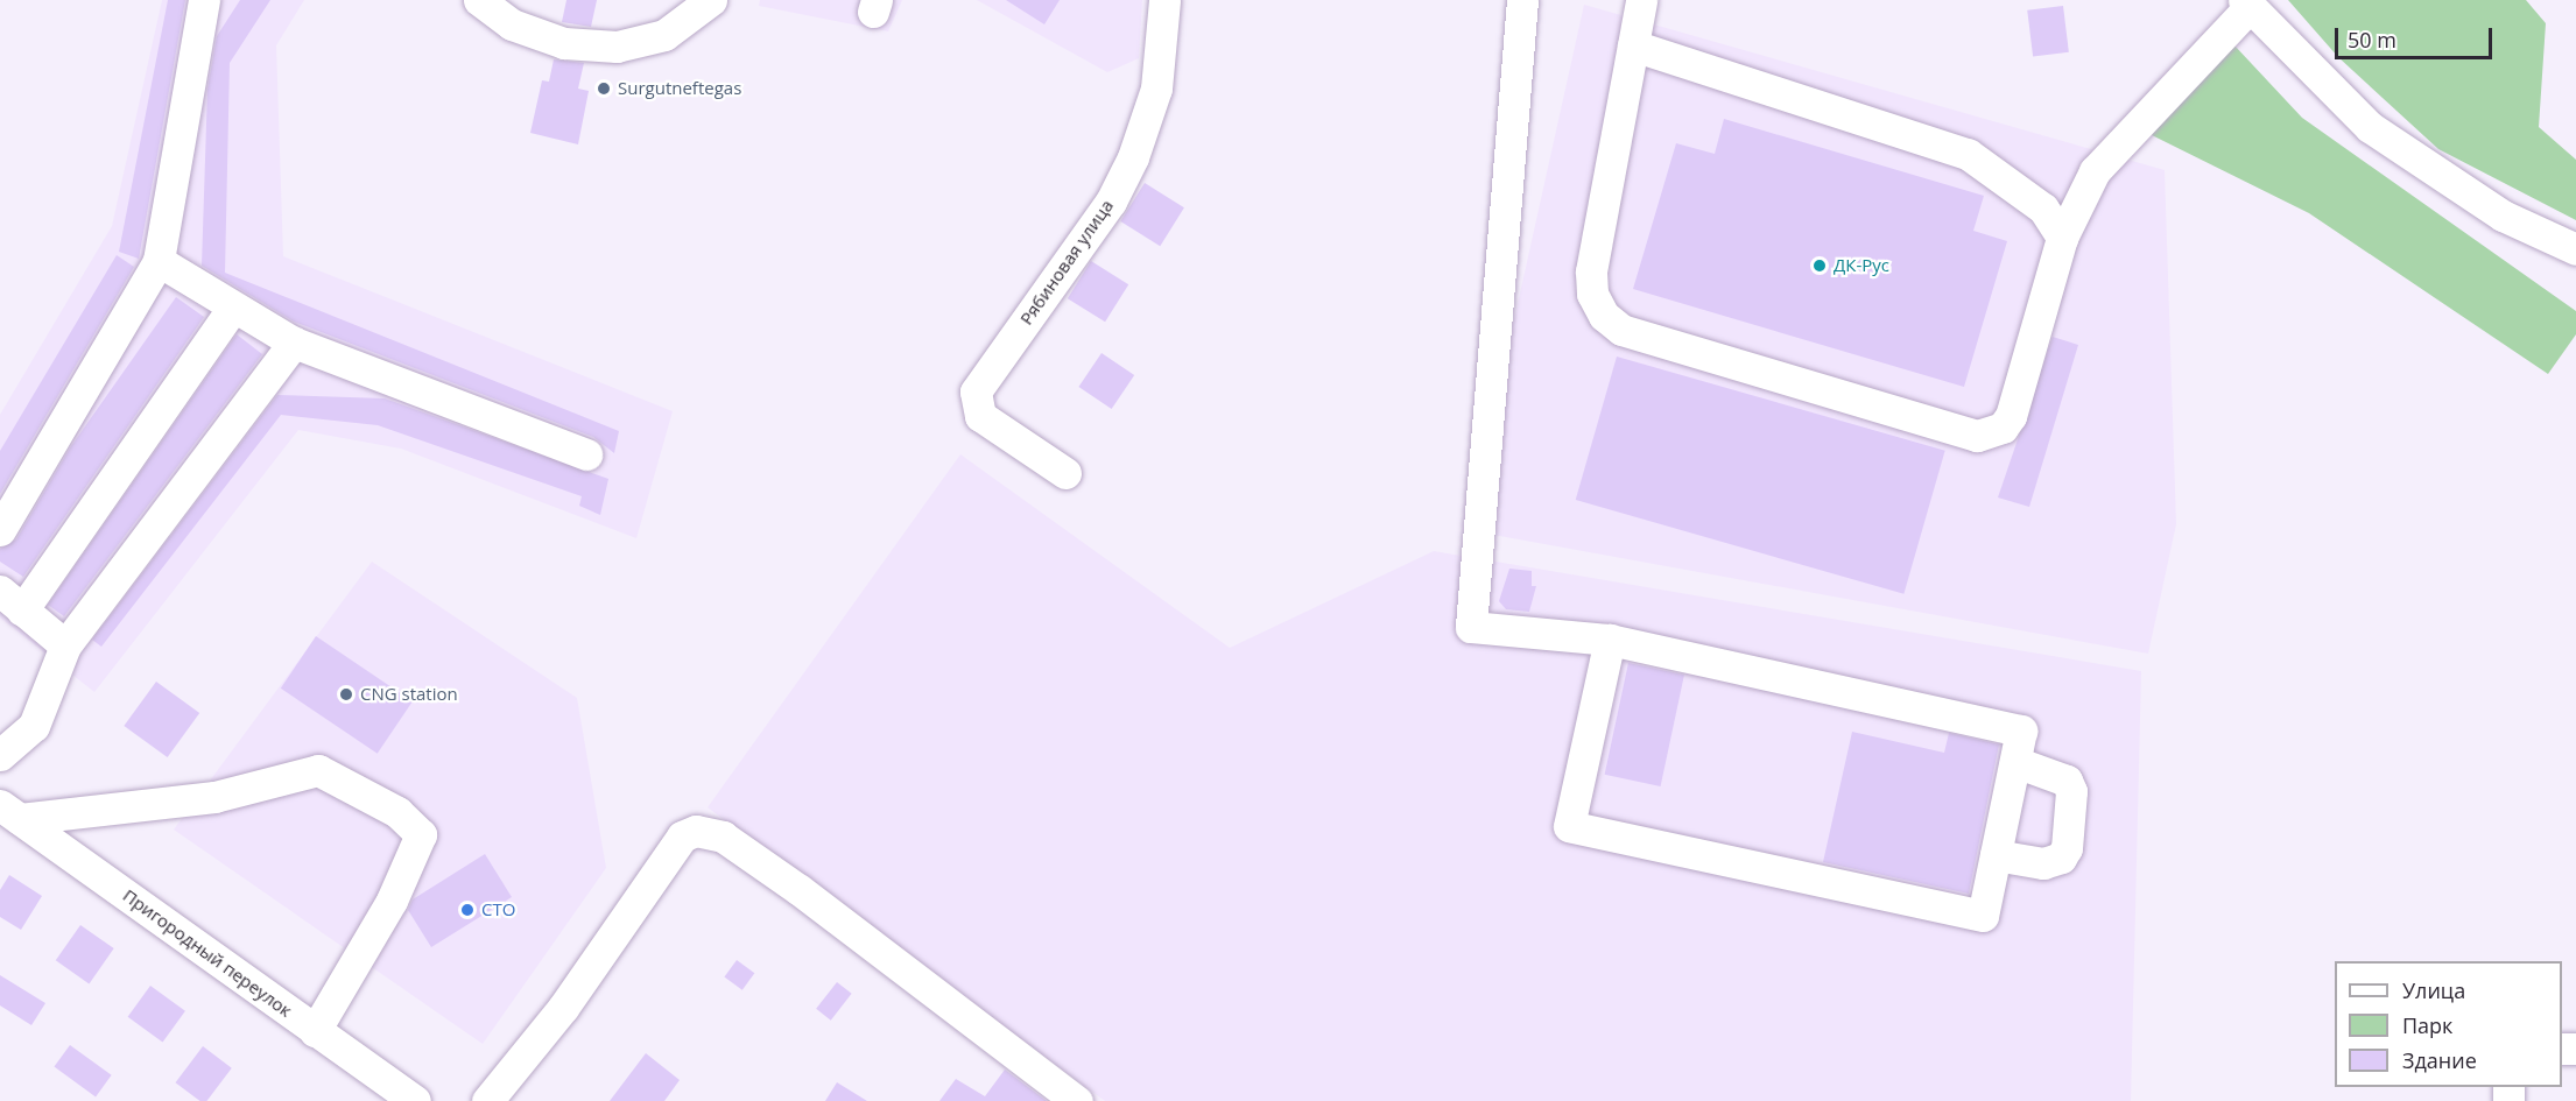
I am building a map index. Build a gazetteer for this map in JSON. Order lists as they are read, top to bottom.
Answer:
{
  "streets": {
    "street": ["Рябиновая улица", "Пригородный переулок"]
  },
  "places": [
    "Surgutneftegas",
    "ДК-Рус",
    "CNG station",
    "СТО"
  ],
  "legend": ["Улица", "Парк", "Здание"],
  "scale_bar": "50 m"
}
